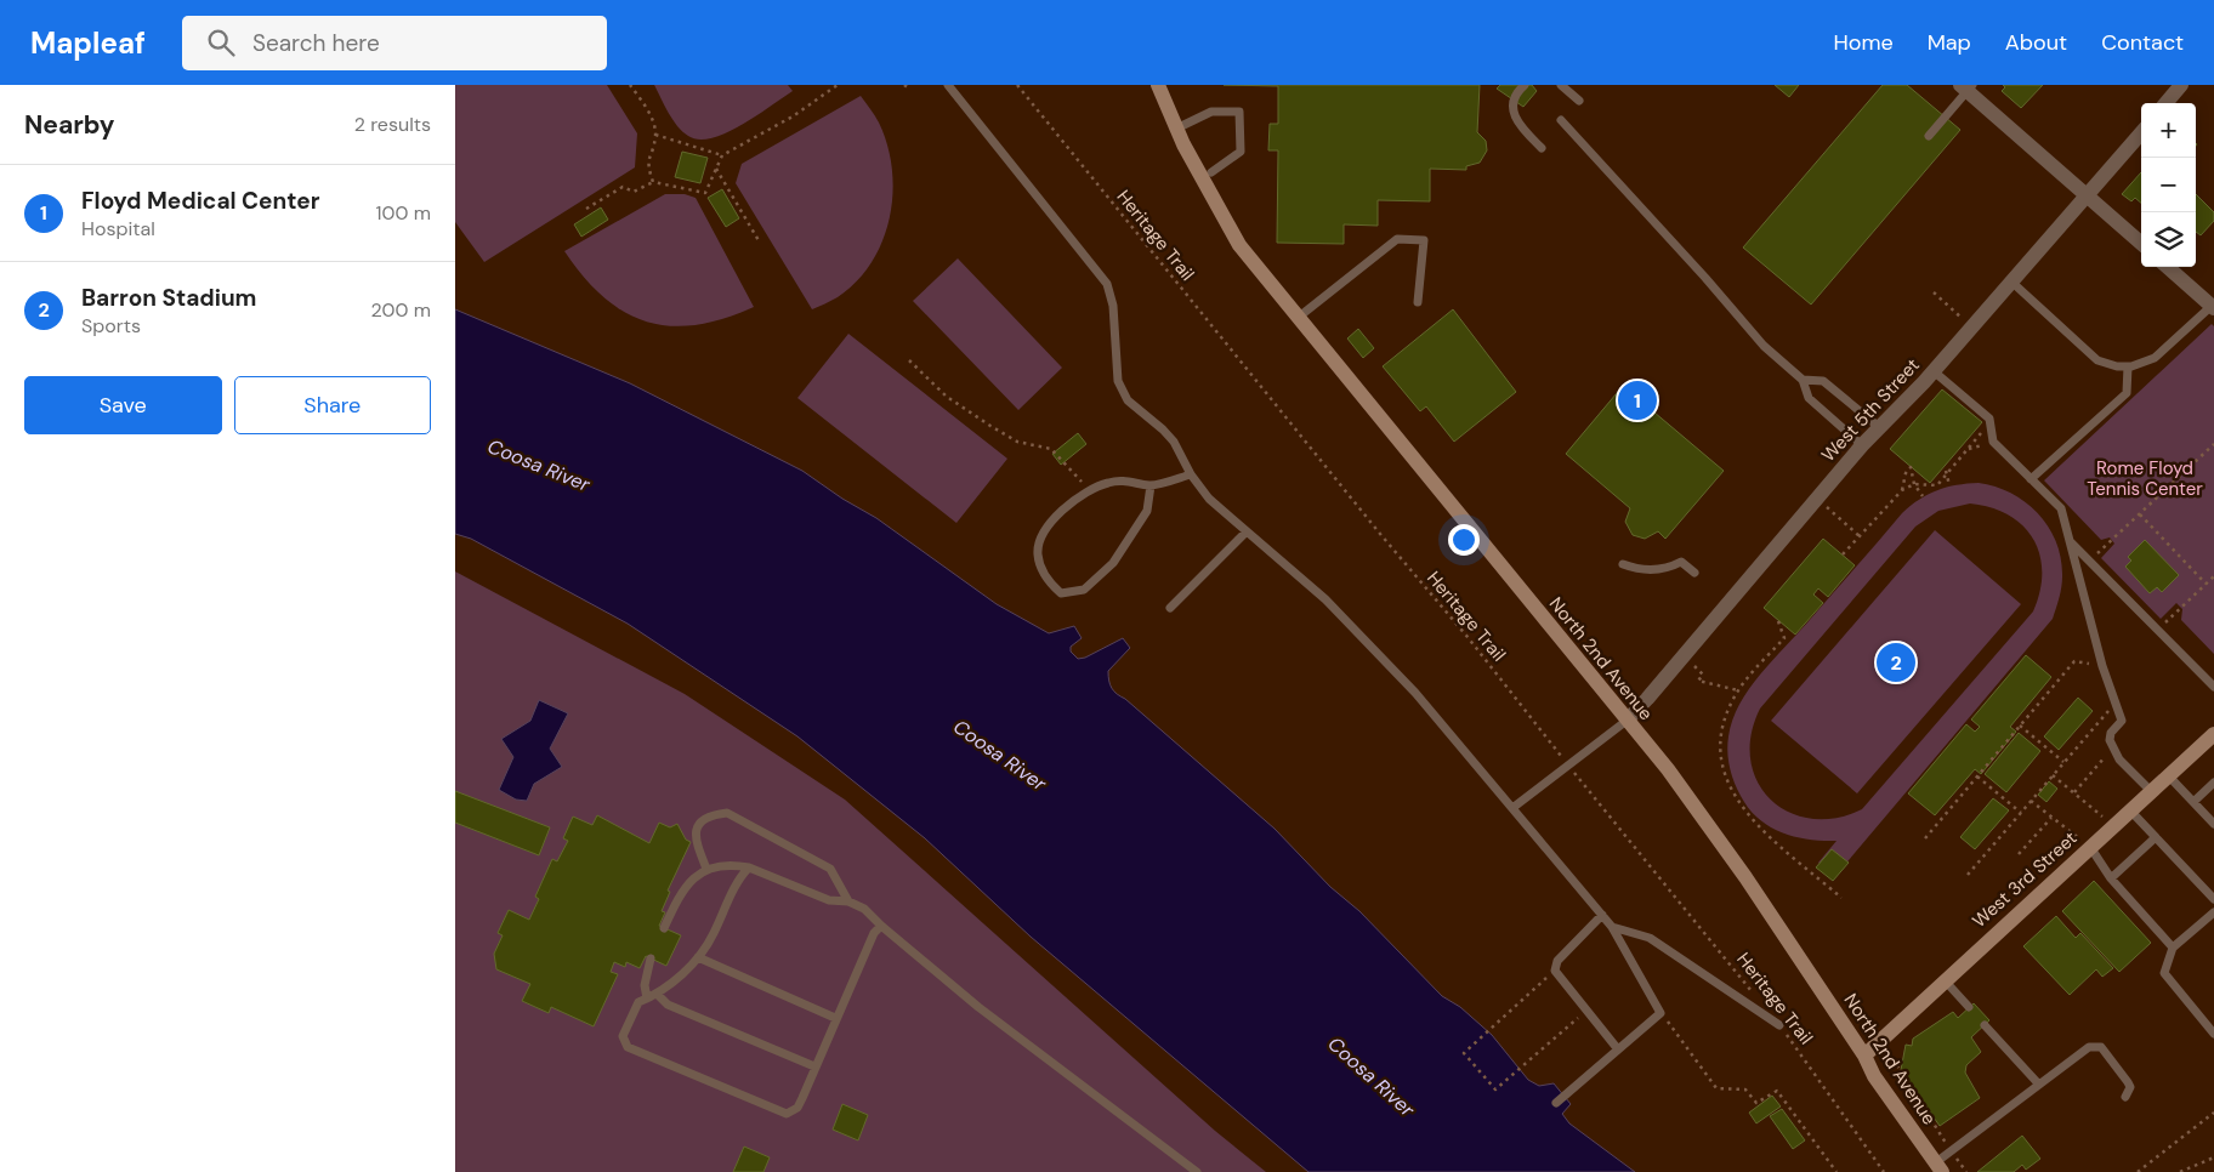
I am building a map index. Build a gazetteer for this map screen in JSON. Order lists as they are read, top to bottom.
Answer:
{
  "streets": {
    "main road": ["North 2nd Avenue", "West 3rd Street"],
    "street": ["West 5th Street"],
    "path": ["Heritage Trail"]
  },
  "crossings": [
    ["West 5th Street", "North 2nd Avenue"],
    ["North 2nd Avenue", "West 3rd Street"]
  ],
  "water": ["Coosa River"],
  "parks": ["Rome Floyd Tennis Center"],
  "page": {
    "header": "Mapleaf",
    "search": "Search here",
    "nav": [
      "Home",
      "Map",
      "About",
      "Contact"
    ],
    "heading": ["Nearby", "2 results"],
    "map_buttons": ["+", "−"],
    "list": [
      {
        "mark": "1",
        "name": "Floyd Medical Center",
        "note": "Hospital",
        "value": "100 m"
      },
      {
        "mark": "2",
        "name": "Barron Stadium",
        "note": "Sports",
        "value": "200 m"
      }
    ],
    "buttons": ["Save", "Share"],
    "pins": ["1", "2"]
  }
}
